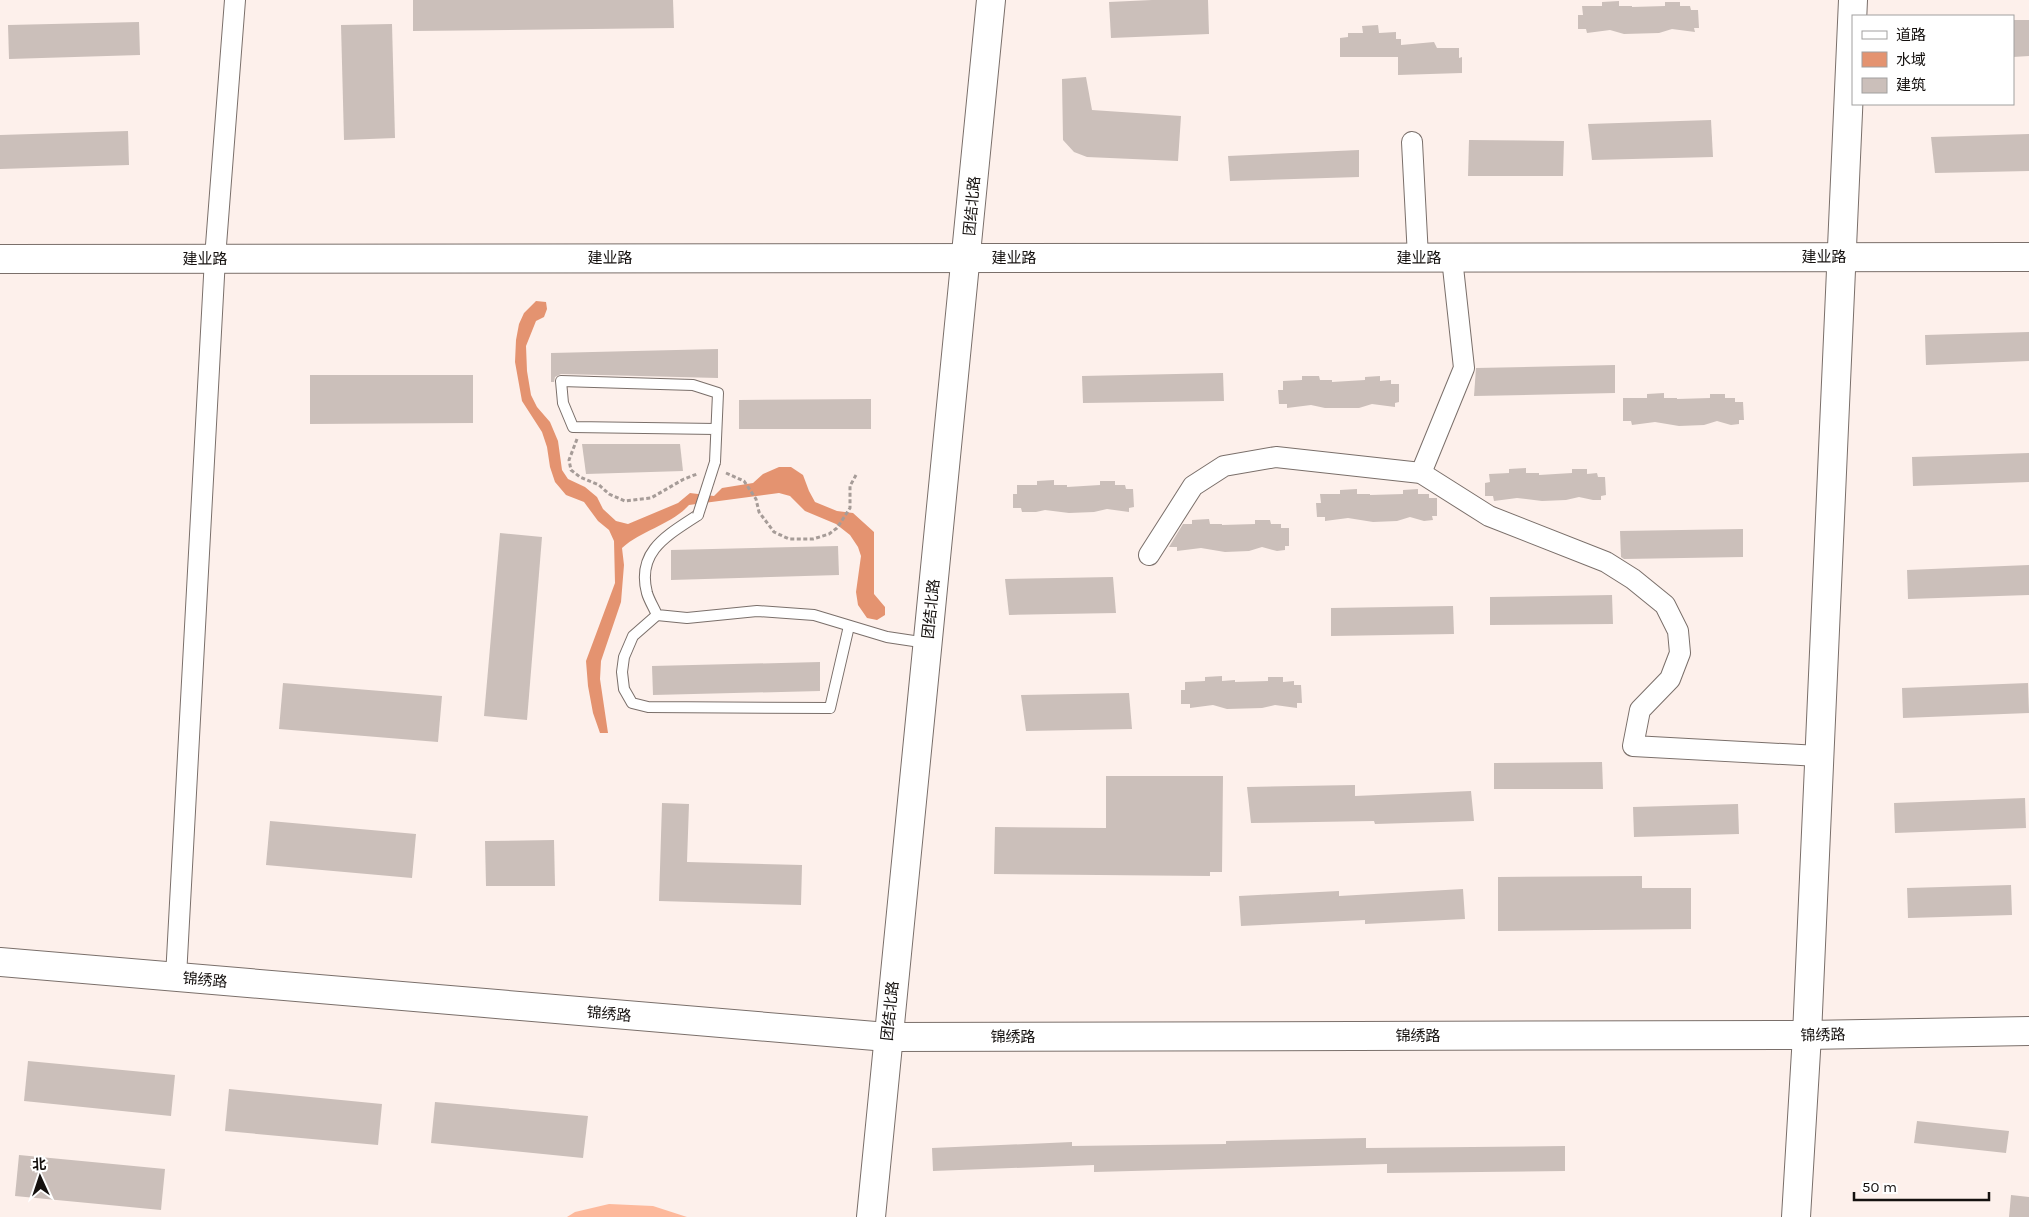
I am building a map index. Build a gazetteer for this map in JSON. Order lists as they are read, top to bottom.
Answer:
{
  "streets": {
    "street": ["团结北路", "建业路", "锦绣路"]
  },
  "crossings": [
    ["团结北路", "建业路"],
    ["团结北路", "锦绣路"]
  ],
  "legend": ["道路", "水域", "建筑"],
  "scale_bar": "50 m",
  "north": "top"
}
